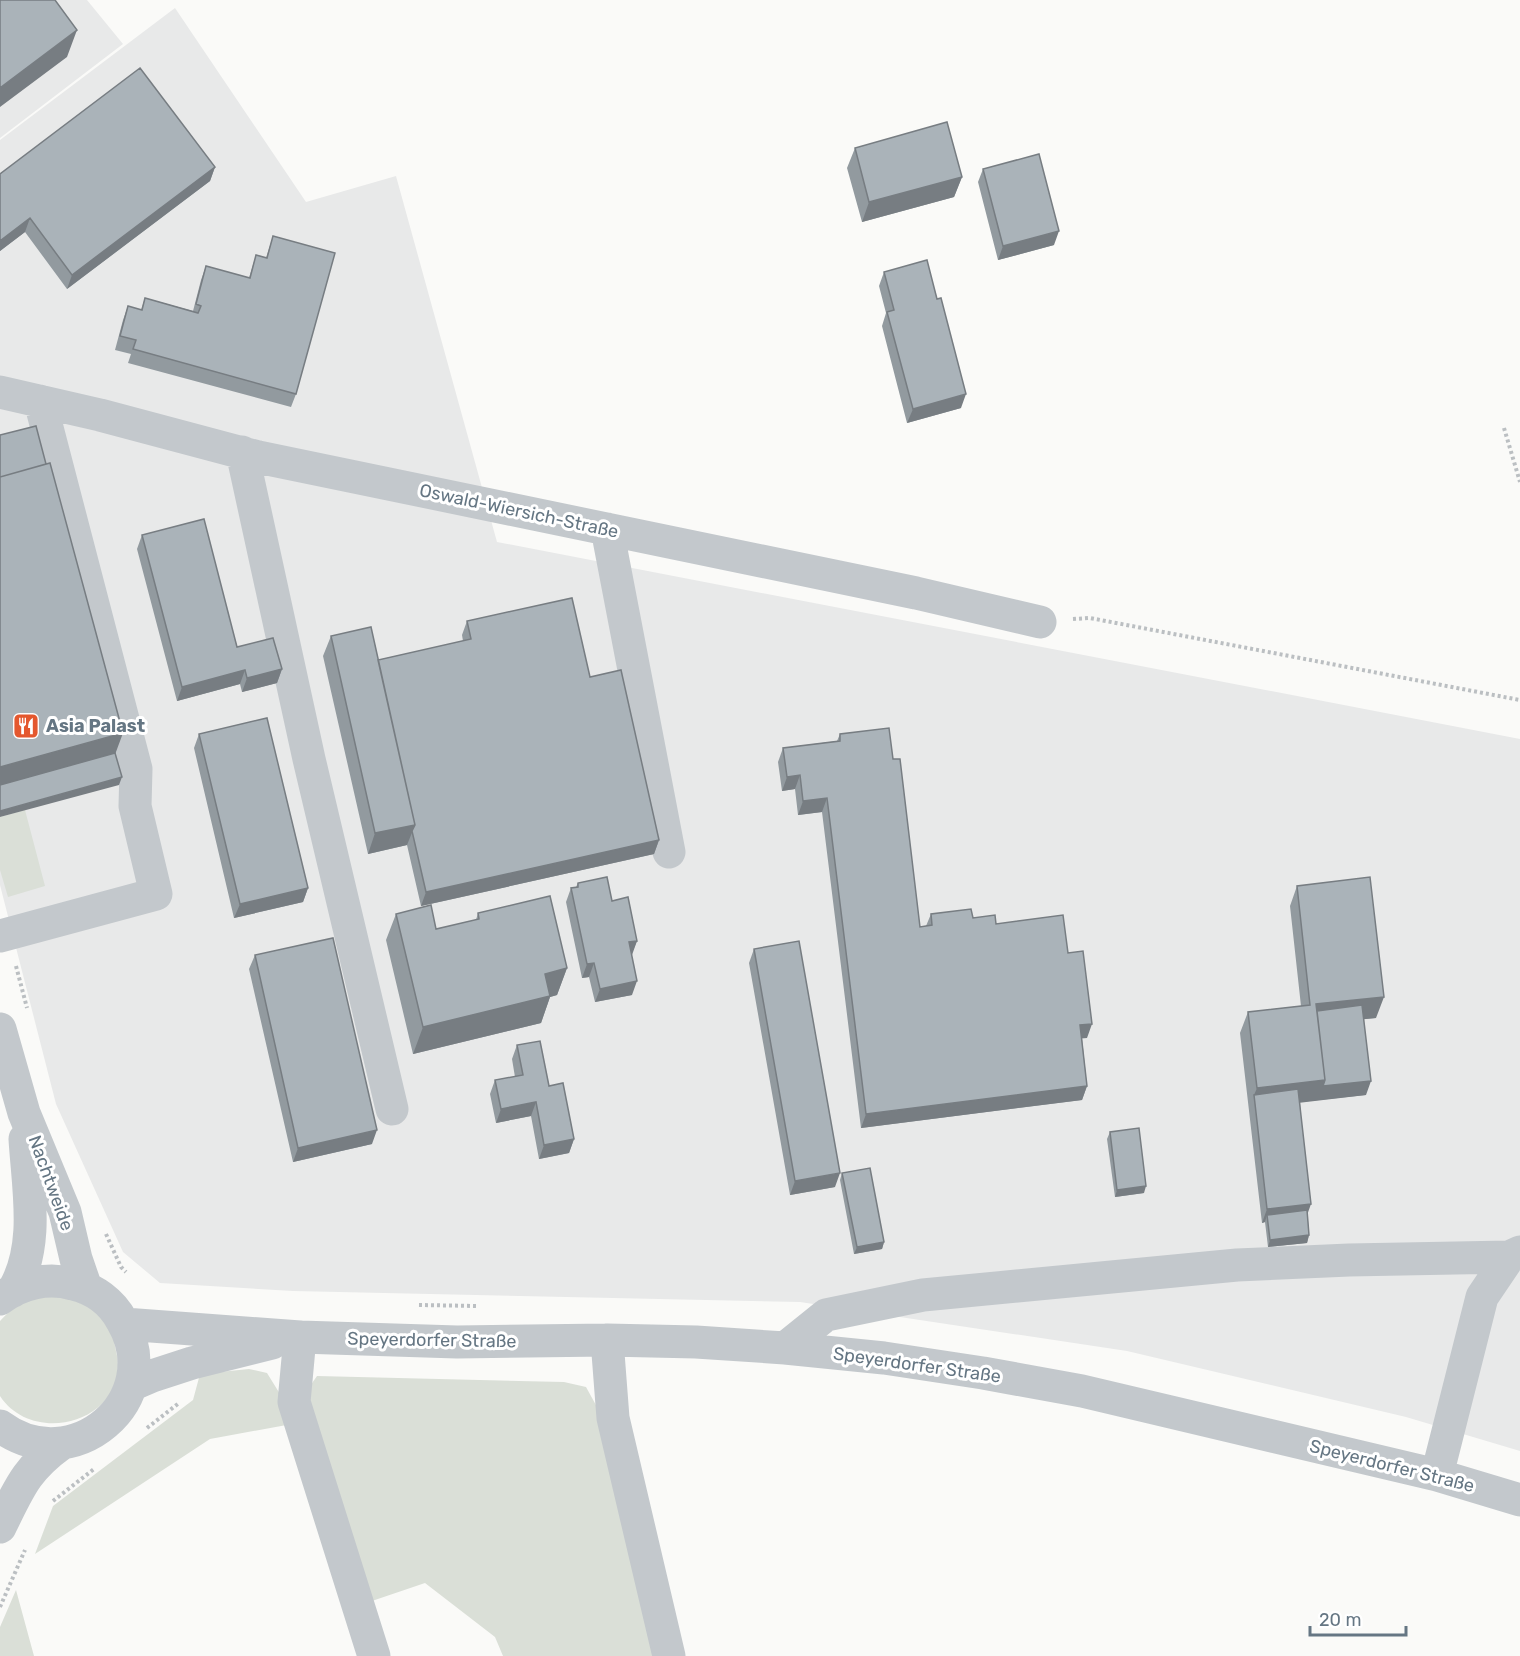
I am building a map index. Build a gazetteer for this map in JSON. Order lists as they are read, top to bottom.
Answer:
{
  "streets": {
    "street": ["Oswald-Wiersich-Straße", "Nachtweide", "Speyerdorfer Straße"]
  },
  "places": {
    "restaurant": ["Asia Palast"]
  },
  "scale_bar": "20 m"
}
